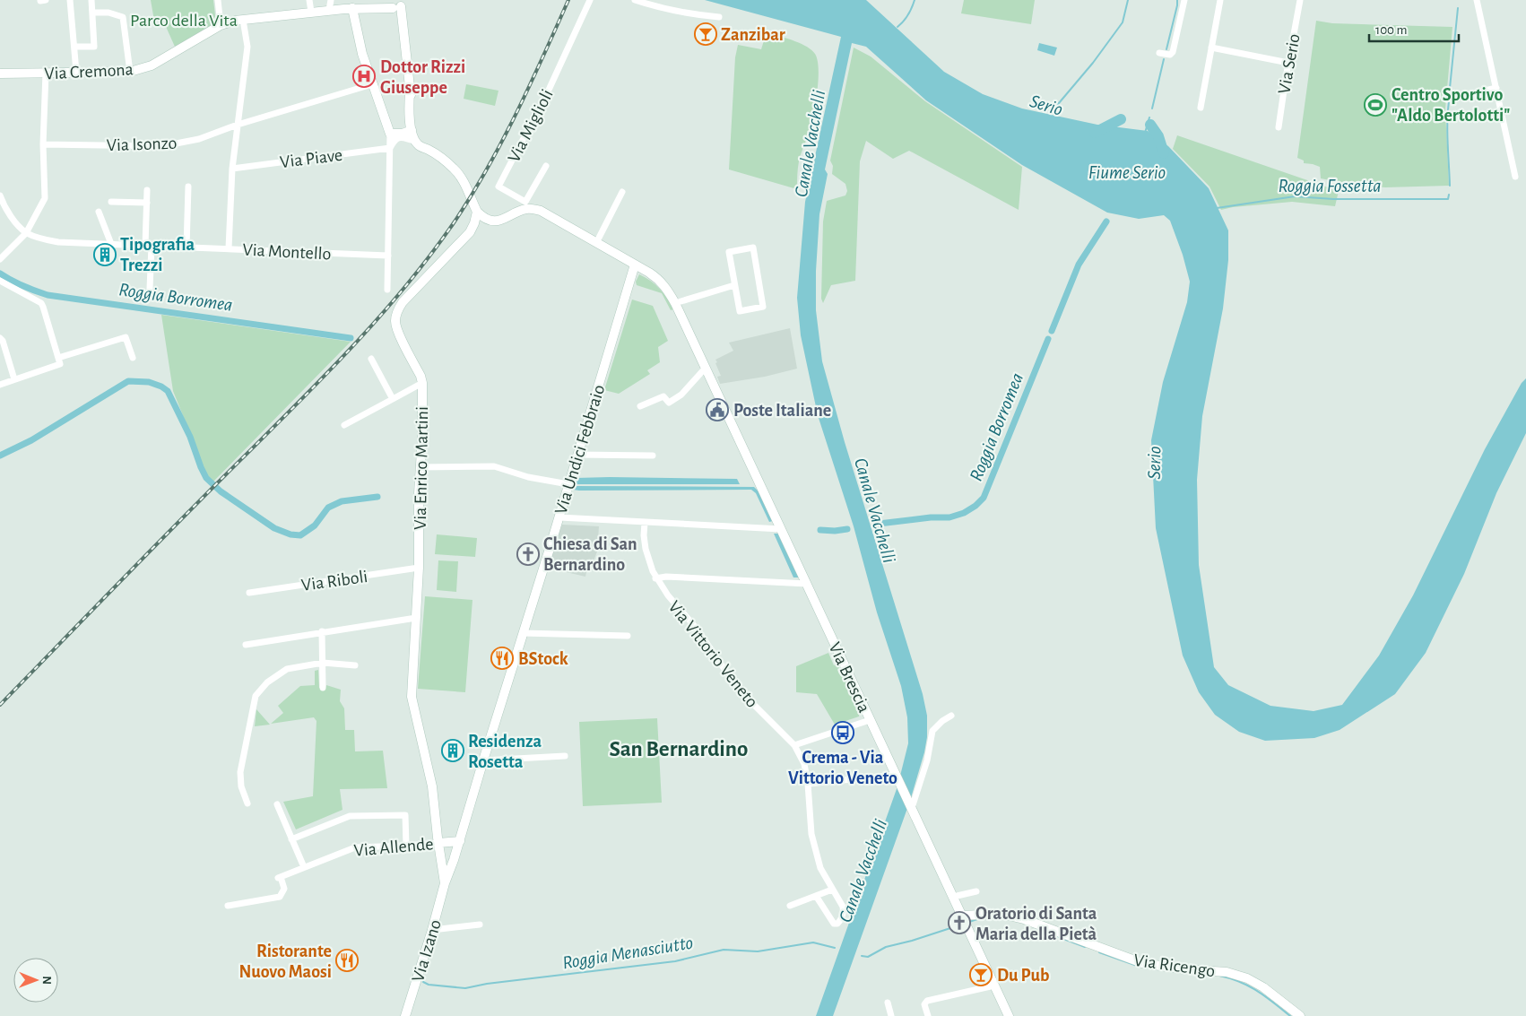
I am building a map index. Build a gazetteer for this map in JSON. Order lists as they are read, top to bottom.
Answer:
{
  "streets": {
    "street": [
      "Via Serio",
      "Via Cremona",
      "Via Miglioli",
      "Via Isonzo",
      "Via Piave",
      "Via Montello",
      "Via Undici Febbraio",
      "Via Enrico Martini",
      "Via Riboli",
      "Via Vittorio Veneto",
      "Via Brescia",
      "Via Allende",
      "Via Izano",
      "Via Ricengo"
    ]
  },
  "crossings": [
    ["Via Miglioli", "Via Brescia"],
    ["Via Undici Febbraio", "Via Enrico Martini"],
    ["Via Undici Febbraio", "Via Brescia"],
    ["Via Undici Febbraio", "Via Allende"],
    ["Via Undici Febbraio", "Via Izano"],
    ["Via Enrico Martini", "Via Riboli"],
    ["Via Enrico Martini", "Via Allende"],
    ["Via Enrico Martini", "Via Izano"],
    ["Via Vittorio Veneto", "Via Brescia"],
    ["Via Brescia", "Via Ricengo"]
  ],
  "districts": ["San Bernardino"],
  "water": [
    "Serio",
    "Canale Vacchelli",
    "Fiume Serio",
    "Roggia Fossetta",
    "Roggia Borromea",
    "Roggia Menasciutto"
  ],
  "parks": ["Parco della Vita"],
  "places": {
    "bar": ["Zanzibar", "Du Pub"],
    "hospital": ["Dottor Rizzi Giuseppe"],
    "sports": ["Centro Sportivo \"Aldo Bertolotti\""],
    "building": ["Tipografia Trezzi", "Residenza Rosetta"],
    "public building": ["Poste Italiane"],
    "church": ["Chiesa di San Bernardino", "Oratorio di Santa Maria della Pietà"],
    "restaurant": ["BStock", "Ristorante Nuovo Maosi"],
    "bus stop": ["Crema - Via Vittorio Veneto"]
  },
  "scale_bar": "100 m",
  "north": "right"
}
